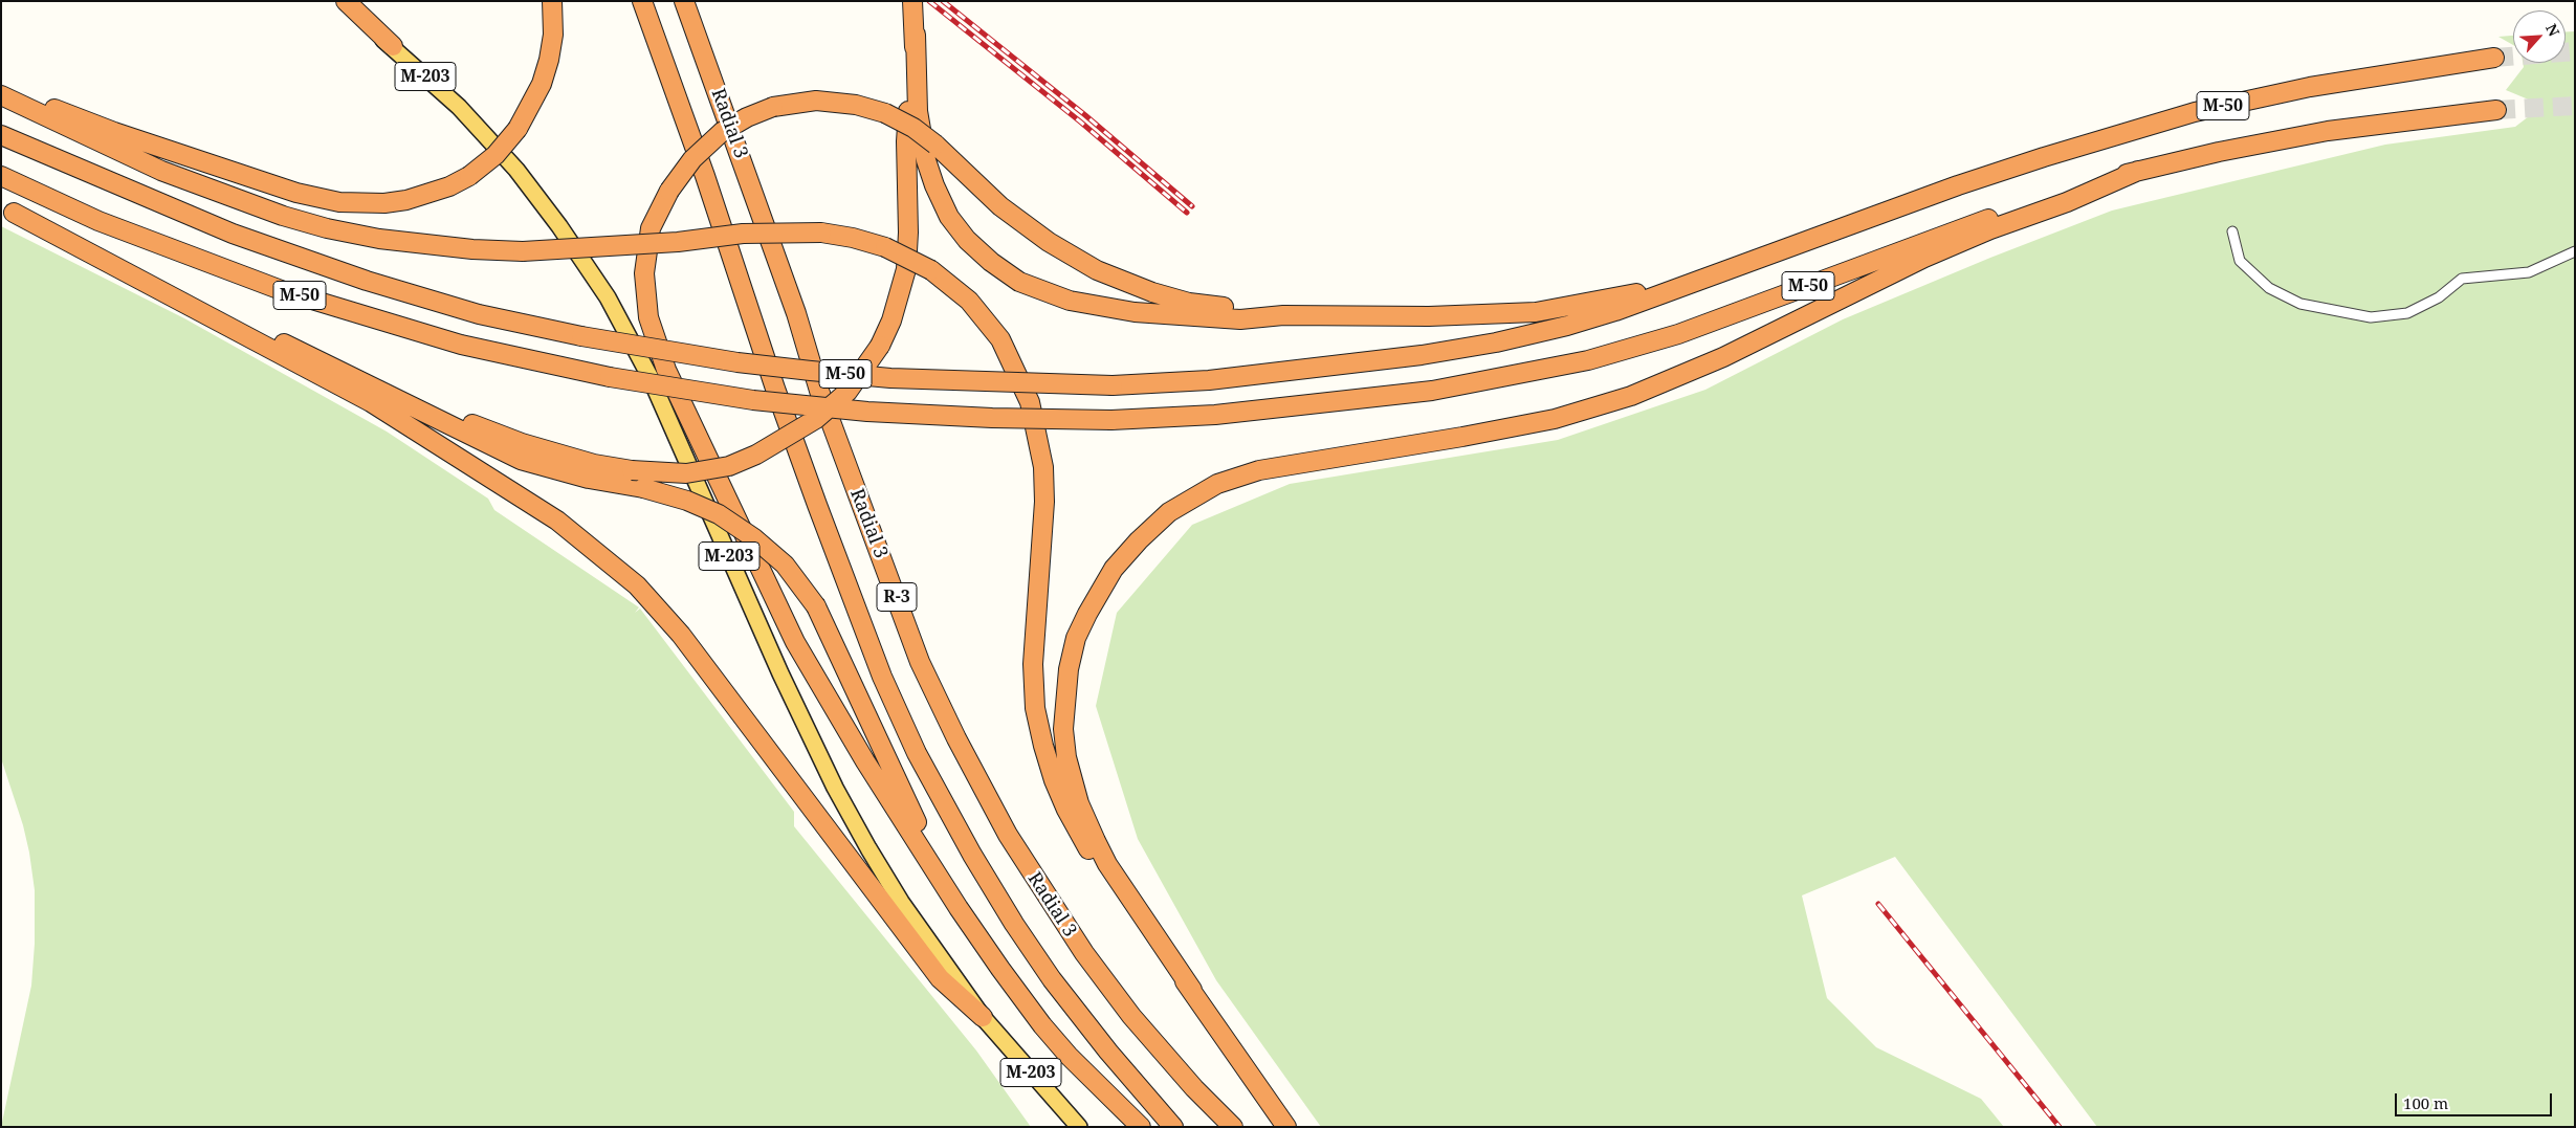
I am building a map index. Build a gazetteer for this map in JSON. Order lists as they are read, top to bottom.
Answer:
{
  "streets": {
    "highway": ["M-50", "Radial 3", "R-3"],
    "main road": ["M-203"]
  },
  "scale_bar": "100 m",
  "north": "top right"
}
